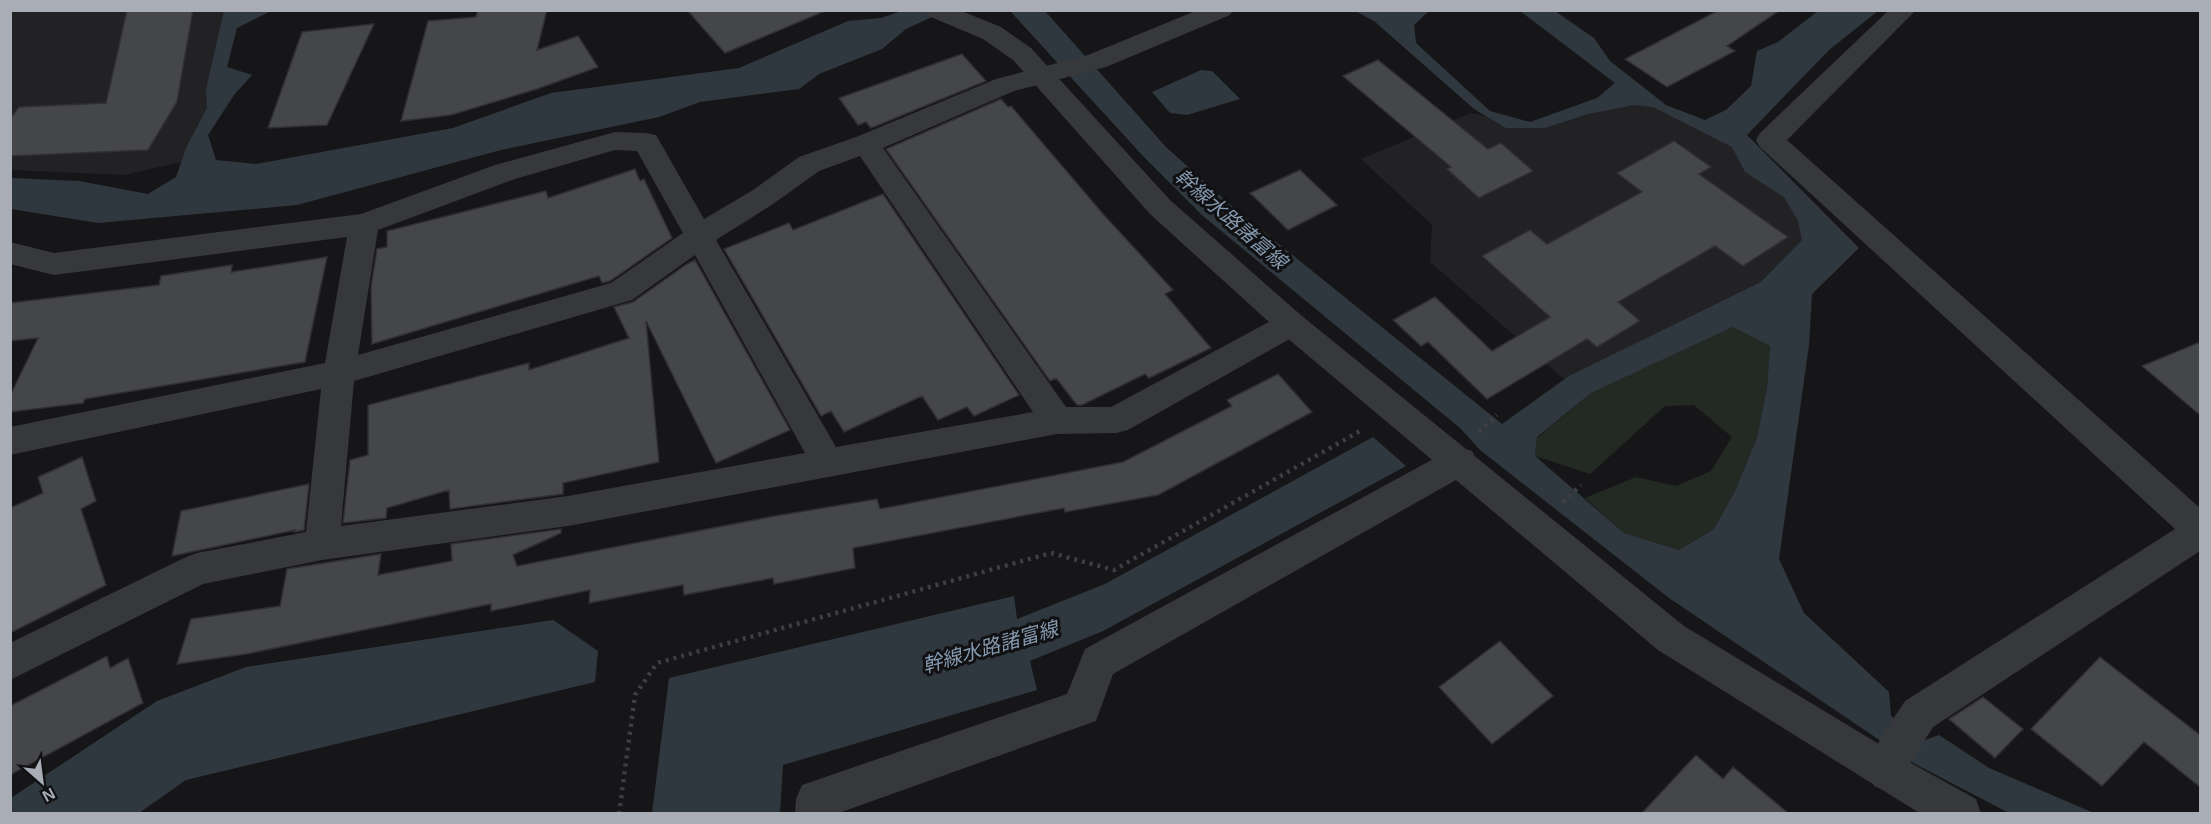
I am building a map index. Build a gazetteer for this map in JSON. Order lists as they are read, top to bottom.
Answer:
{
  "water": ["幹線水路諸富線"],
  "north": "bottom right"
}
